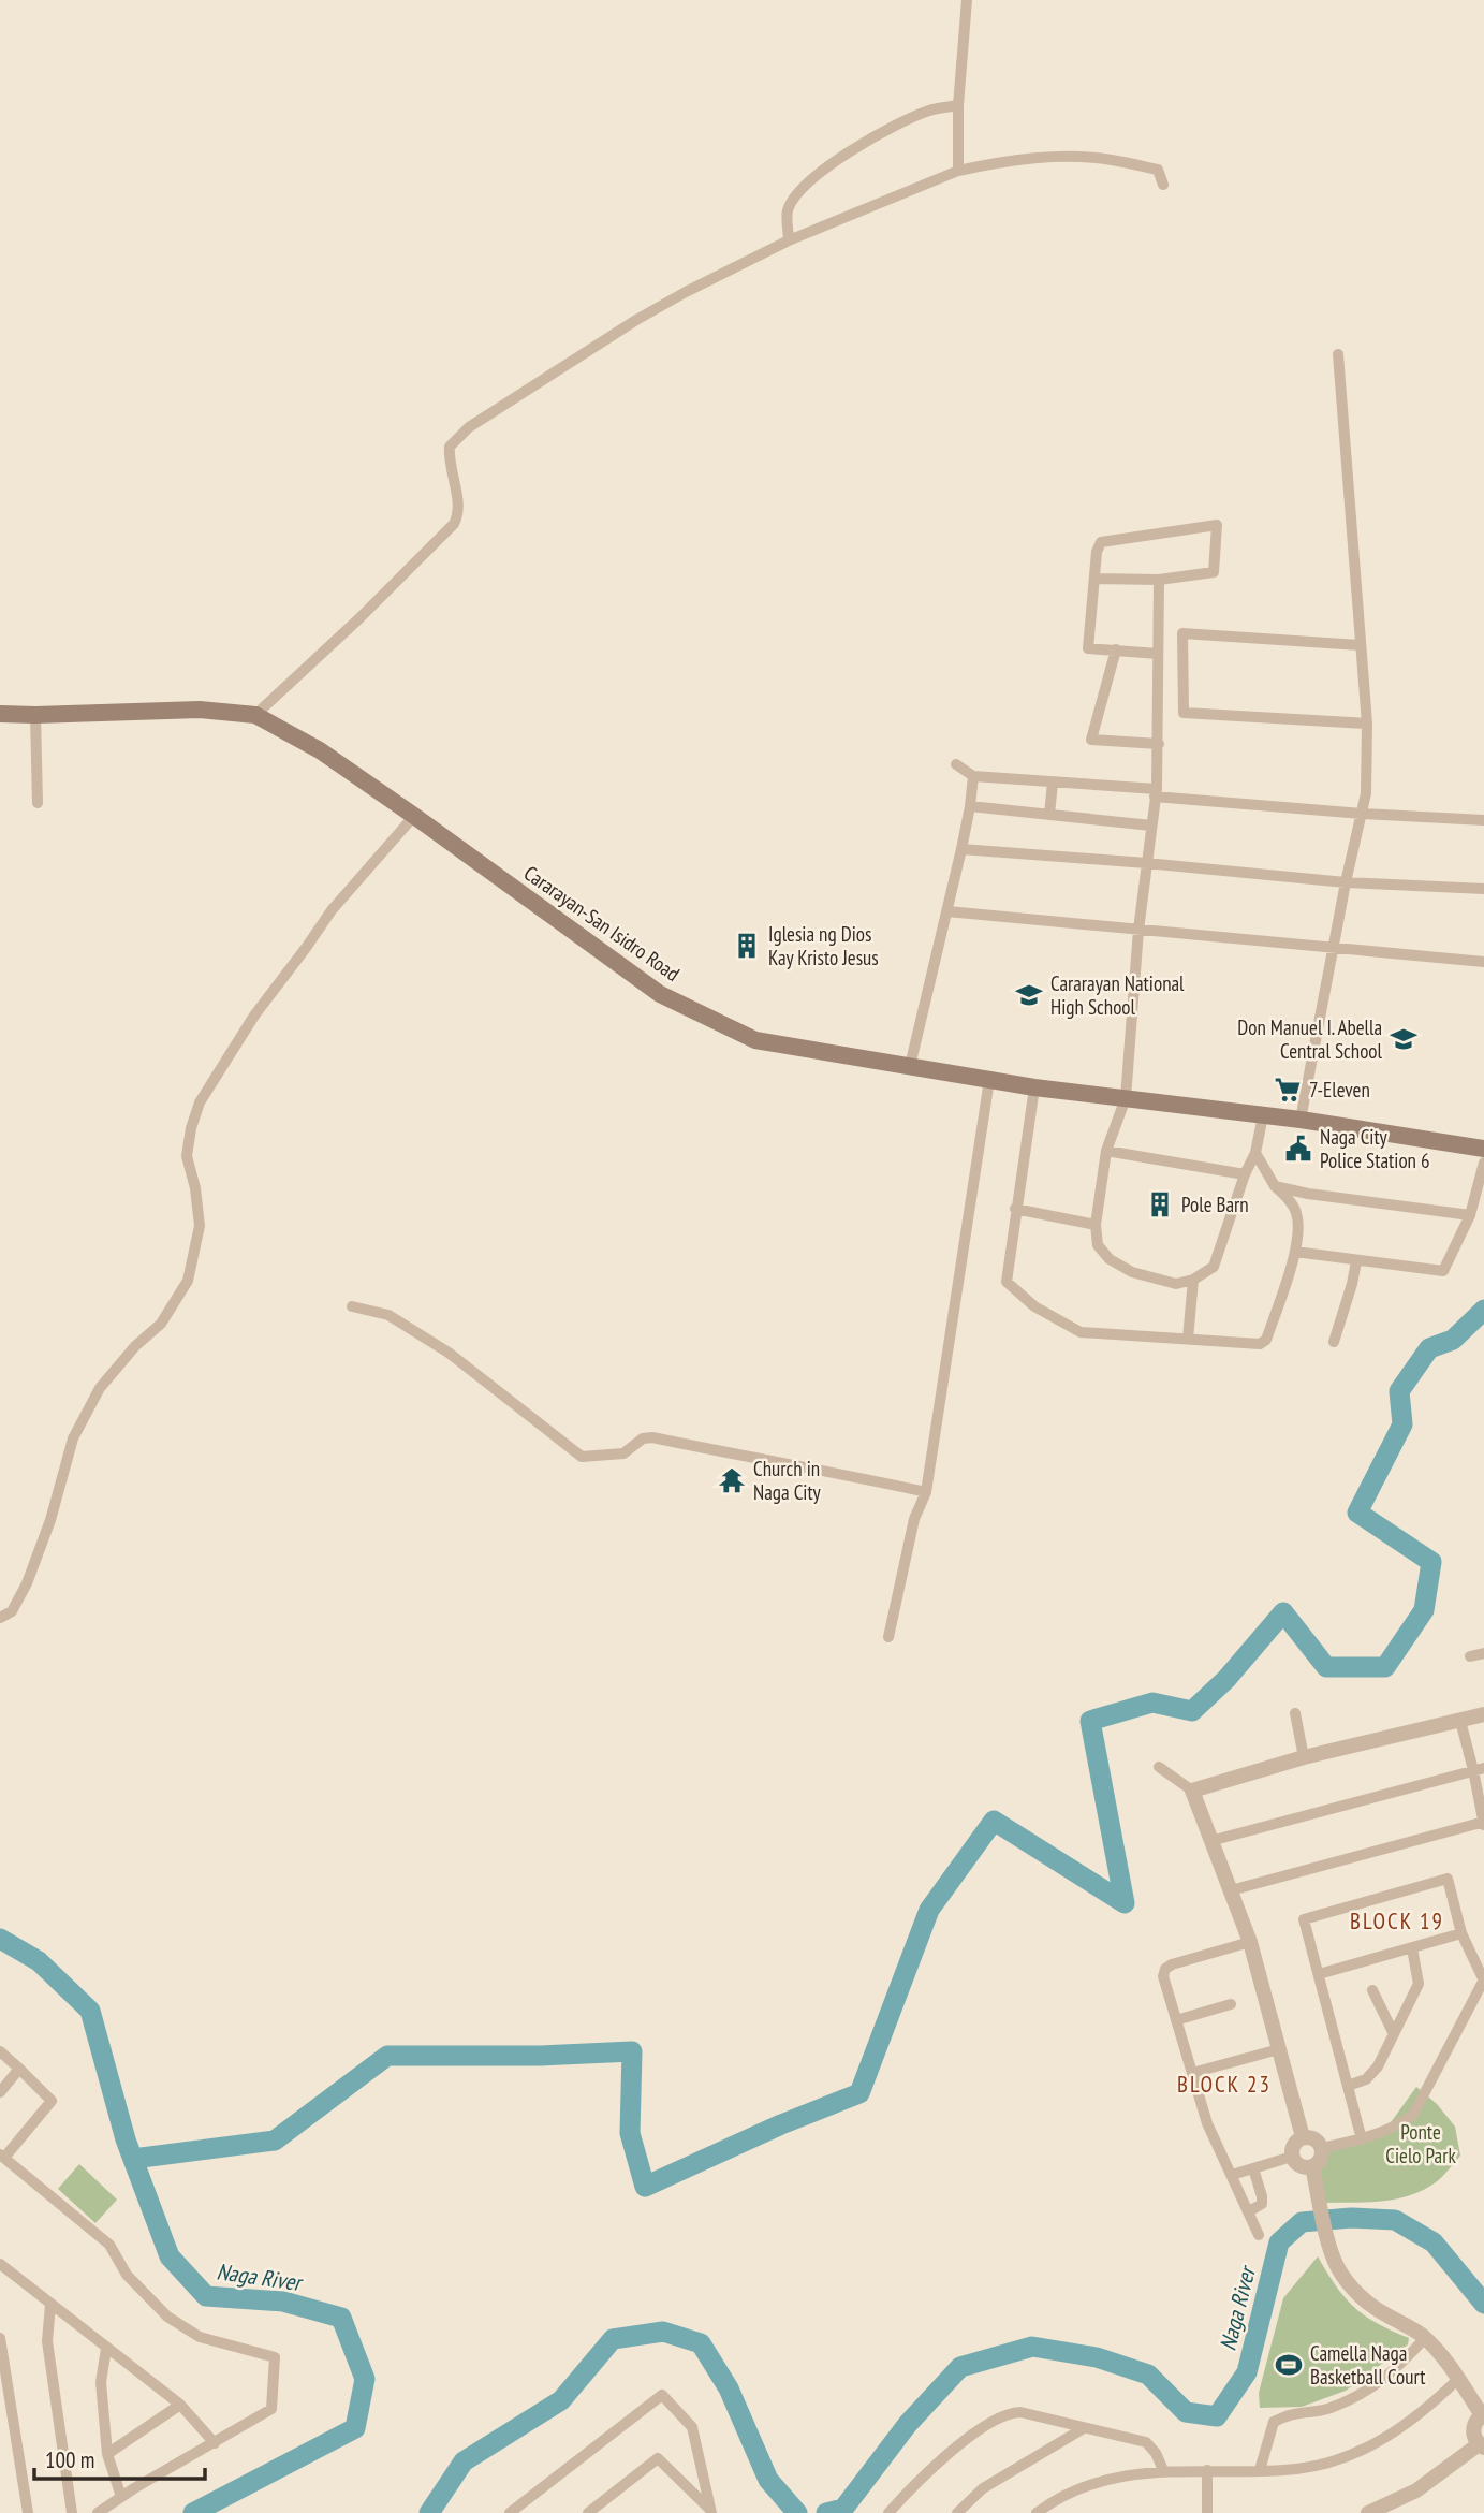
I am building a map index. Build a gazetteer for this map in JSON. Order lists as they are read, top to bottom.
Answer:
{
  "streets": {
    "main road": ["Cararayan-San Isidro Road"]
  },
  "districts": ["BLOCK 19", "BLOCK 23"],
  "water": ["Naga River"],
  "parks": ["Ponte Cielo Park"],
  "places": {
    "building": ["Iglesia ng Dios Kay Kristo Jesus", "Pole Barn"],
    "school or university": ["Cararayan National High School", "Don Manuel I. Abella Central School"],
    "supermarket": ["7-Eleven"],
    "public building": ["Naga City Police Station 6"],
    "temple": ["Church in Naga City"],
    "sports": ["Camella Naga Basketball Court"]
  },
  "scale_bar": "100 m"
}
